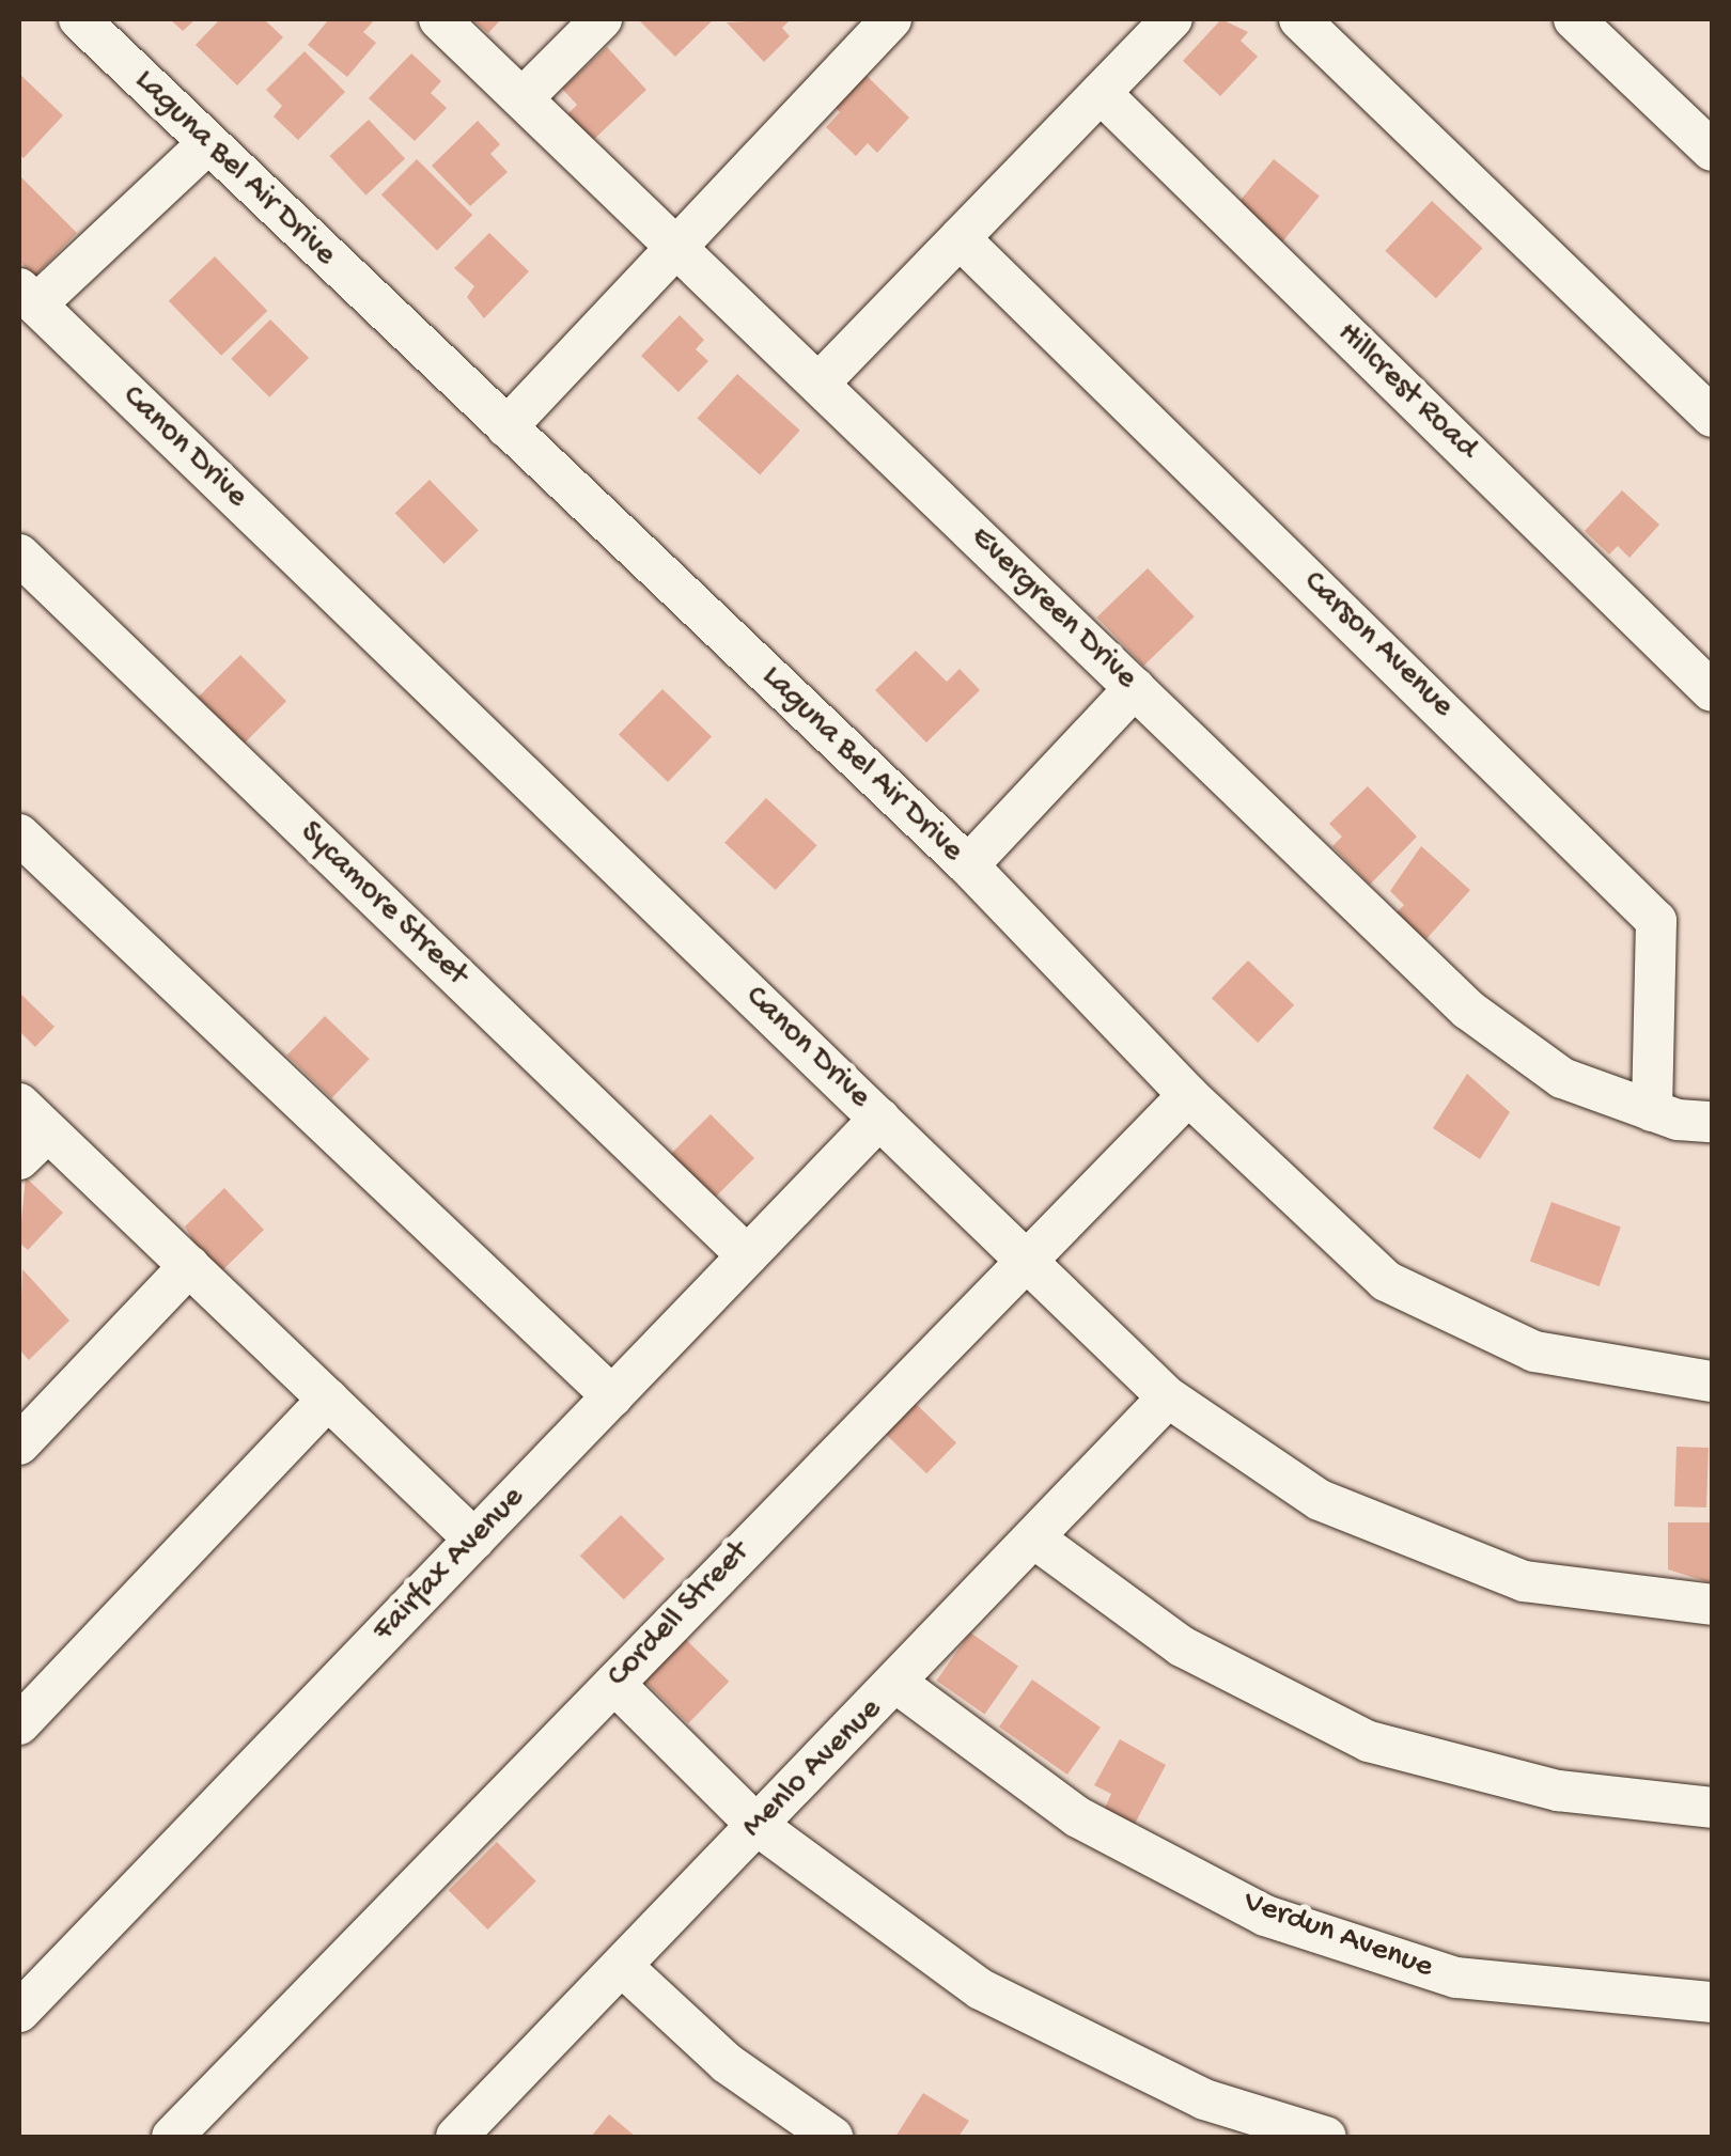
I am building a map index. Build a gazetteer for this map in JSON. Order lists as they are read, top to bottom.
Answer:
{
  "streets": {
    "street": [
      "Laguna Bel Air Drive",
      "Hillcrest Road",
      "Canon Drive",
      "Evergreen Drive",
      "Carson Avenue",
      "Sycamore Street",
      "Fairfax Avenue",
      "Cordell Street",
      "Menlo Avenue",
      "Verdun Avenue"
    ]
  },
  "crossings": [
    ["Laguna Bel Air Drive", "Cordell Street"],
    ["Canon Drive", "Fairfax Avenue"],
    ["Canon Drive", "Cordell Street"],
    ["Canon Drive", "Menlo Avenue"],
    ["Evergreen Drive", "Carson Avenue"],
    ["Sycamore Street", "Fairfax Avenue"],
    ["Menlo Avenue", "Verdun Avenue"]
  ]
}
